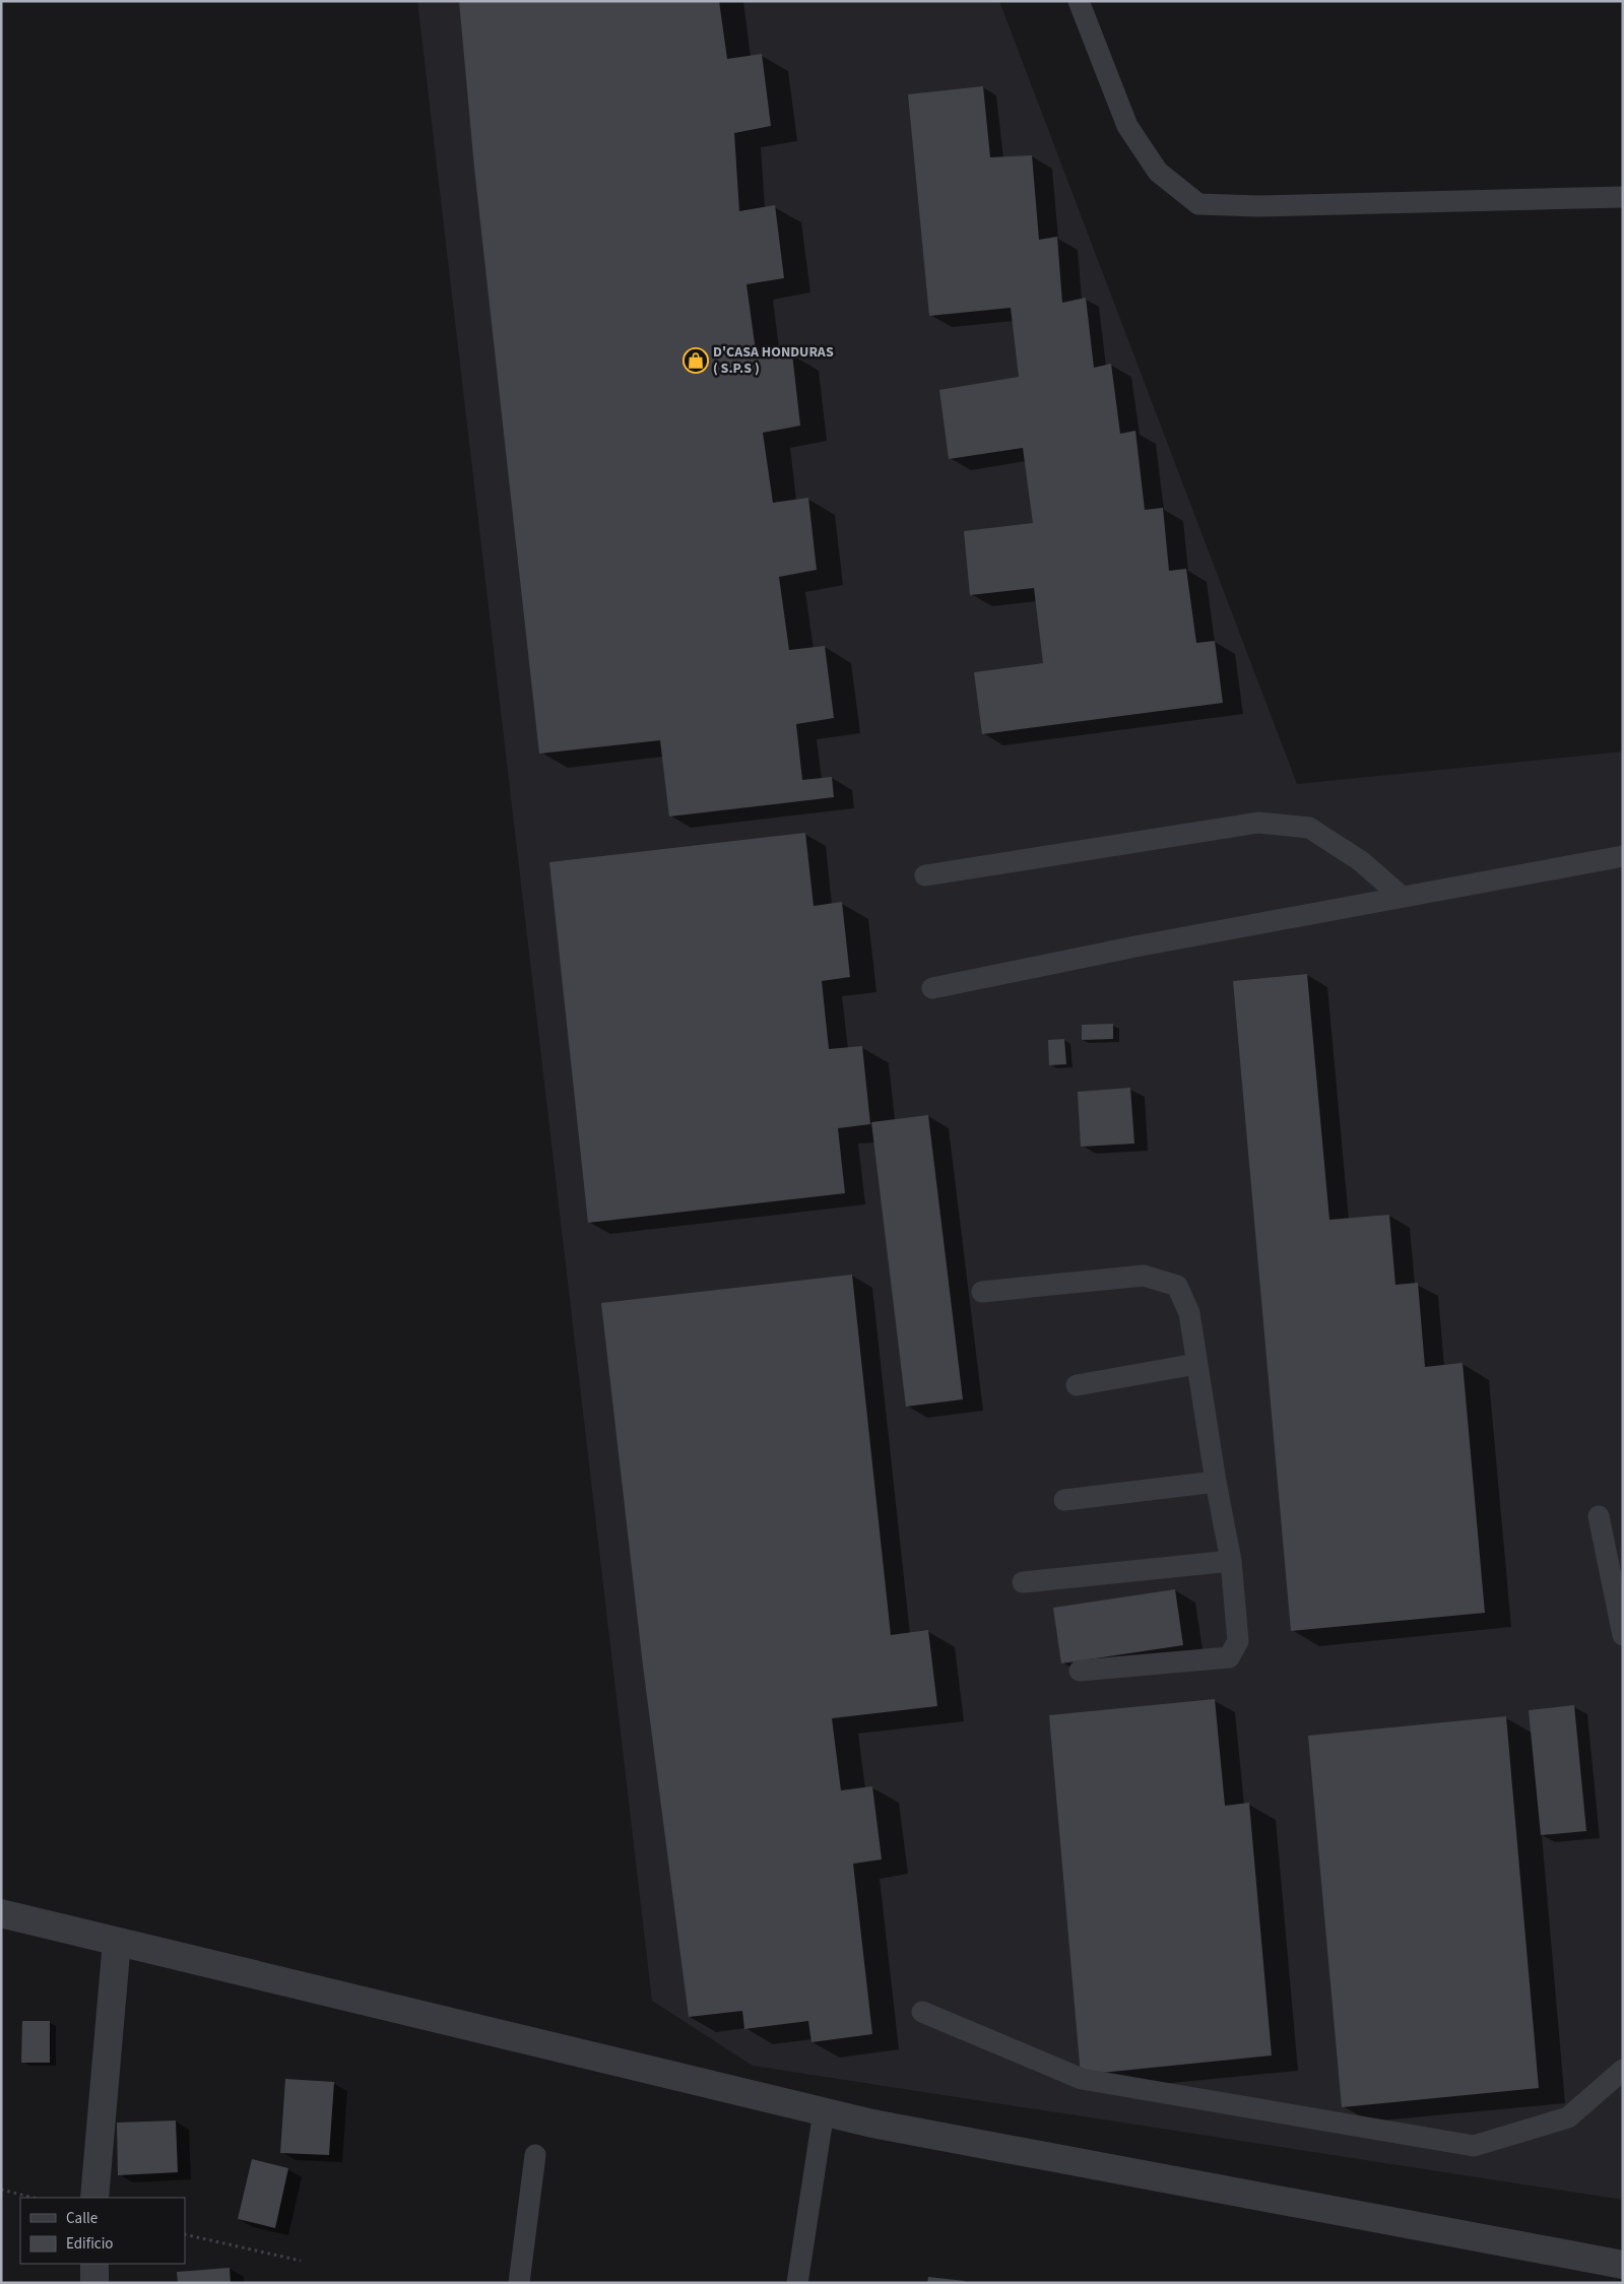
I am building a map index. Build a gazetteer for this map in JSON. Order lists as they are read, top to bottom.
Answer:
{
  "places": {
    "shop": ["D'CASA HONDURAS ( S.P.S )"]
  },
  "legend": ["Calle", "Edificio"]
}
